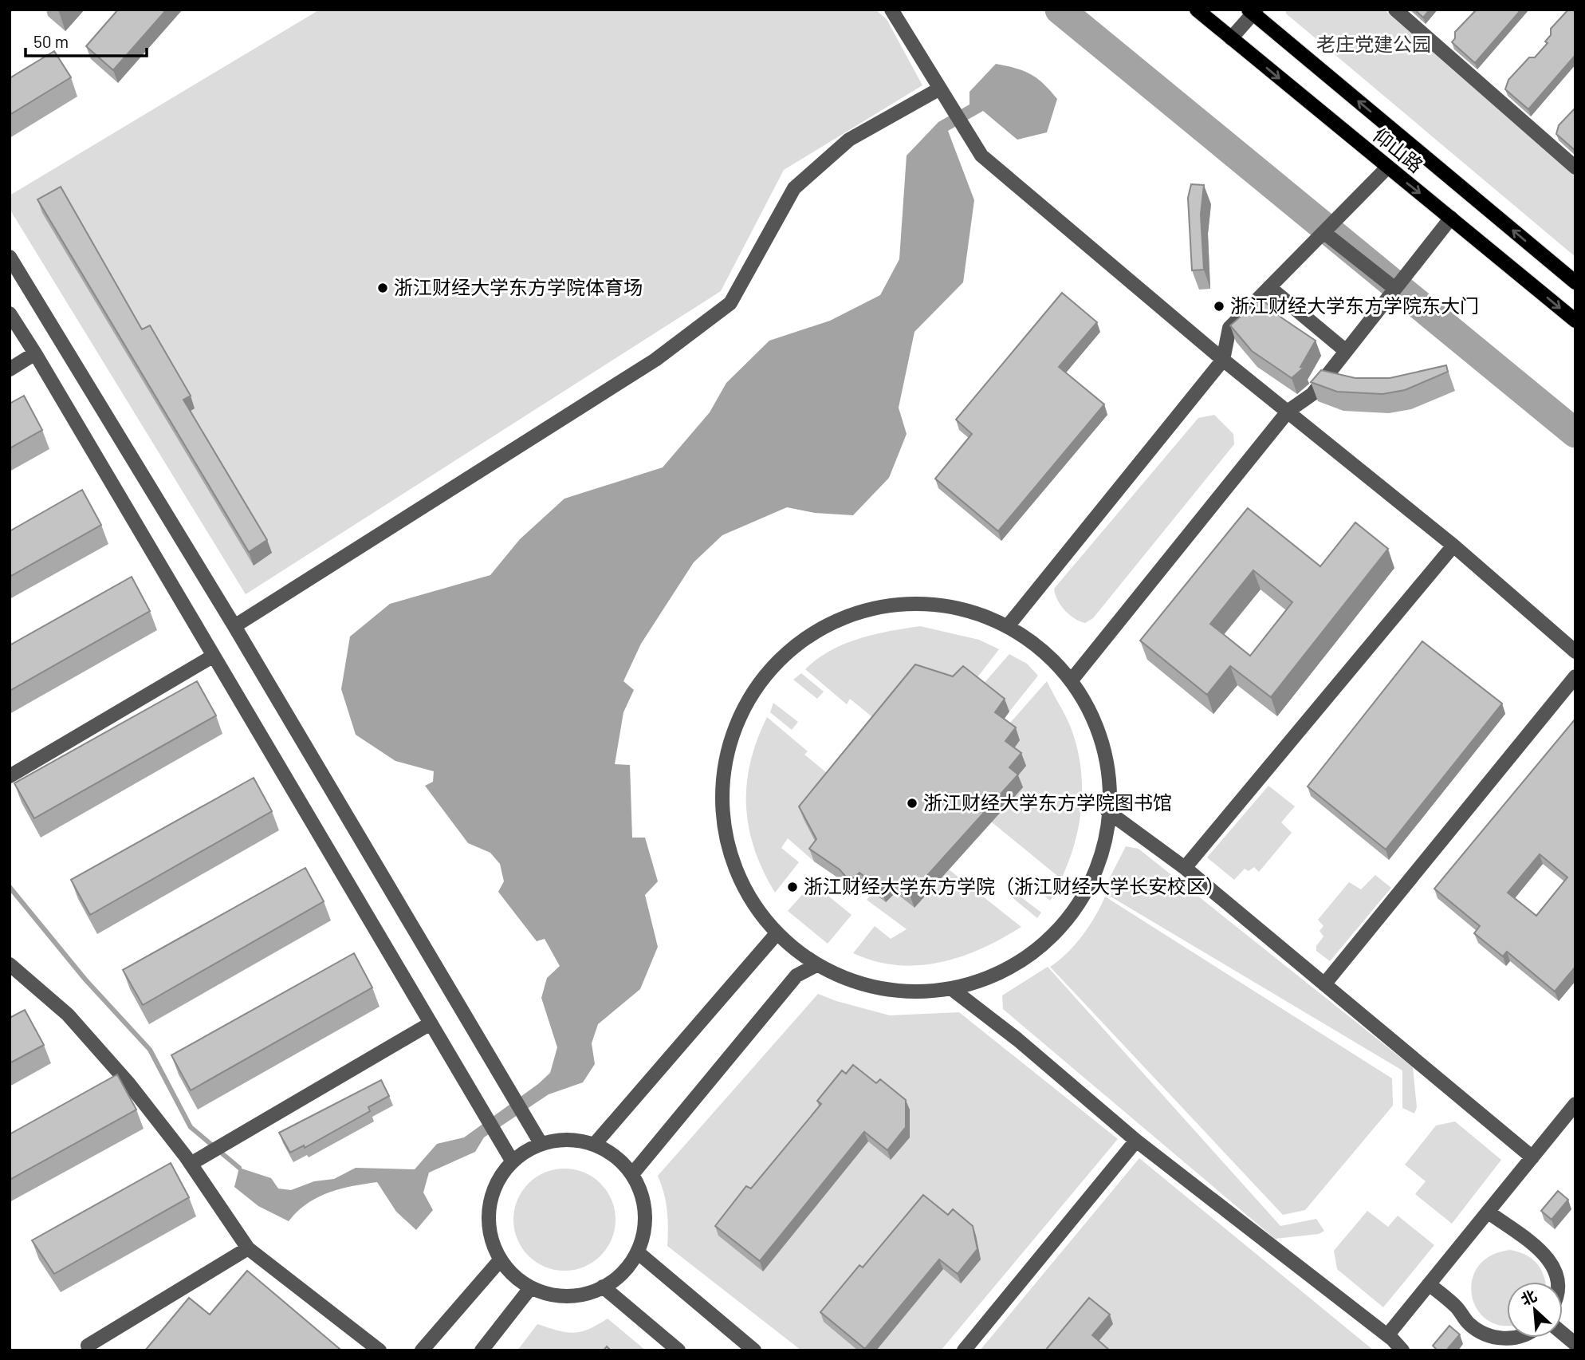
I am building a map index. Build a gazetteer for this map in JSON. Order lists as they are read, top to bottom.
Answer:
{
  "streets": {
    "main road": ["仰山路"]
  },
  "parks": ["老庄党建公园"],
  "places": [
    "浙江财经大学东方学院体育场",
    "浙江财经大学东方学院东大门",
    "浙江财经大学东方学院图书馆",
    "浙江财经大学东方学院（浙江财经大学长安校区）"
  ],
  "scale_bar": "50 m",
  "north": "top left"
}
